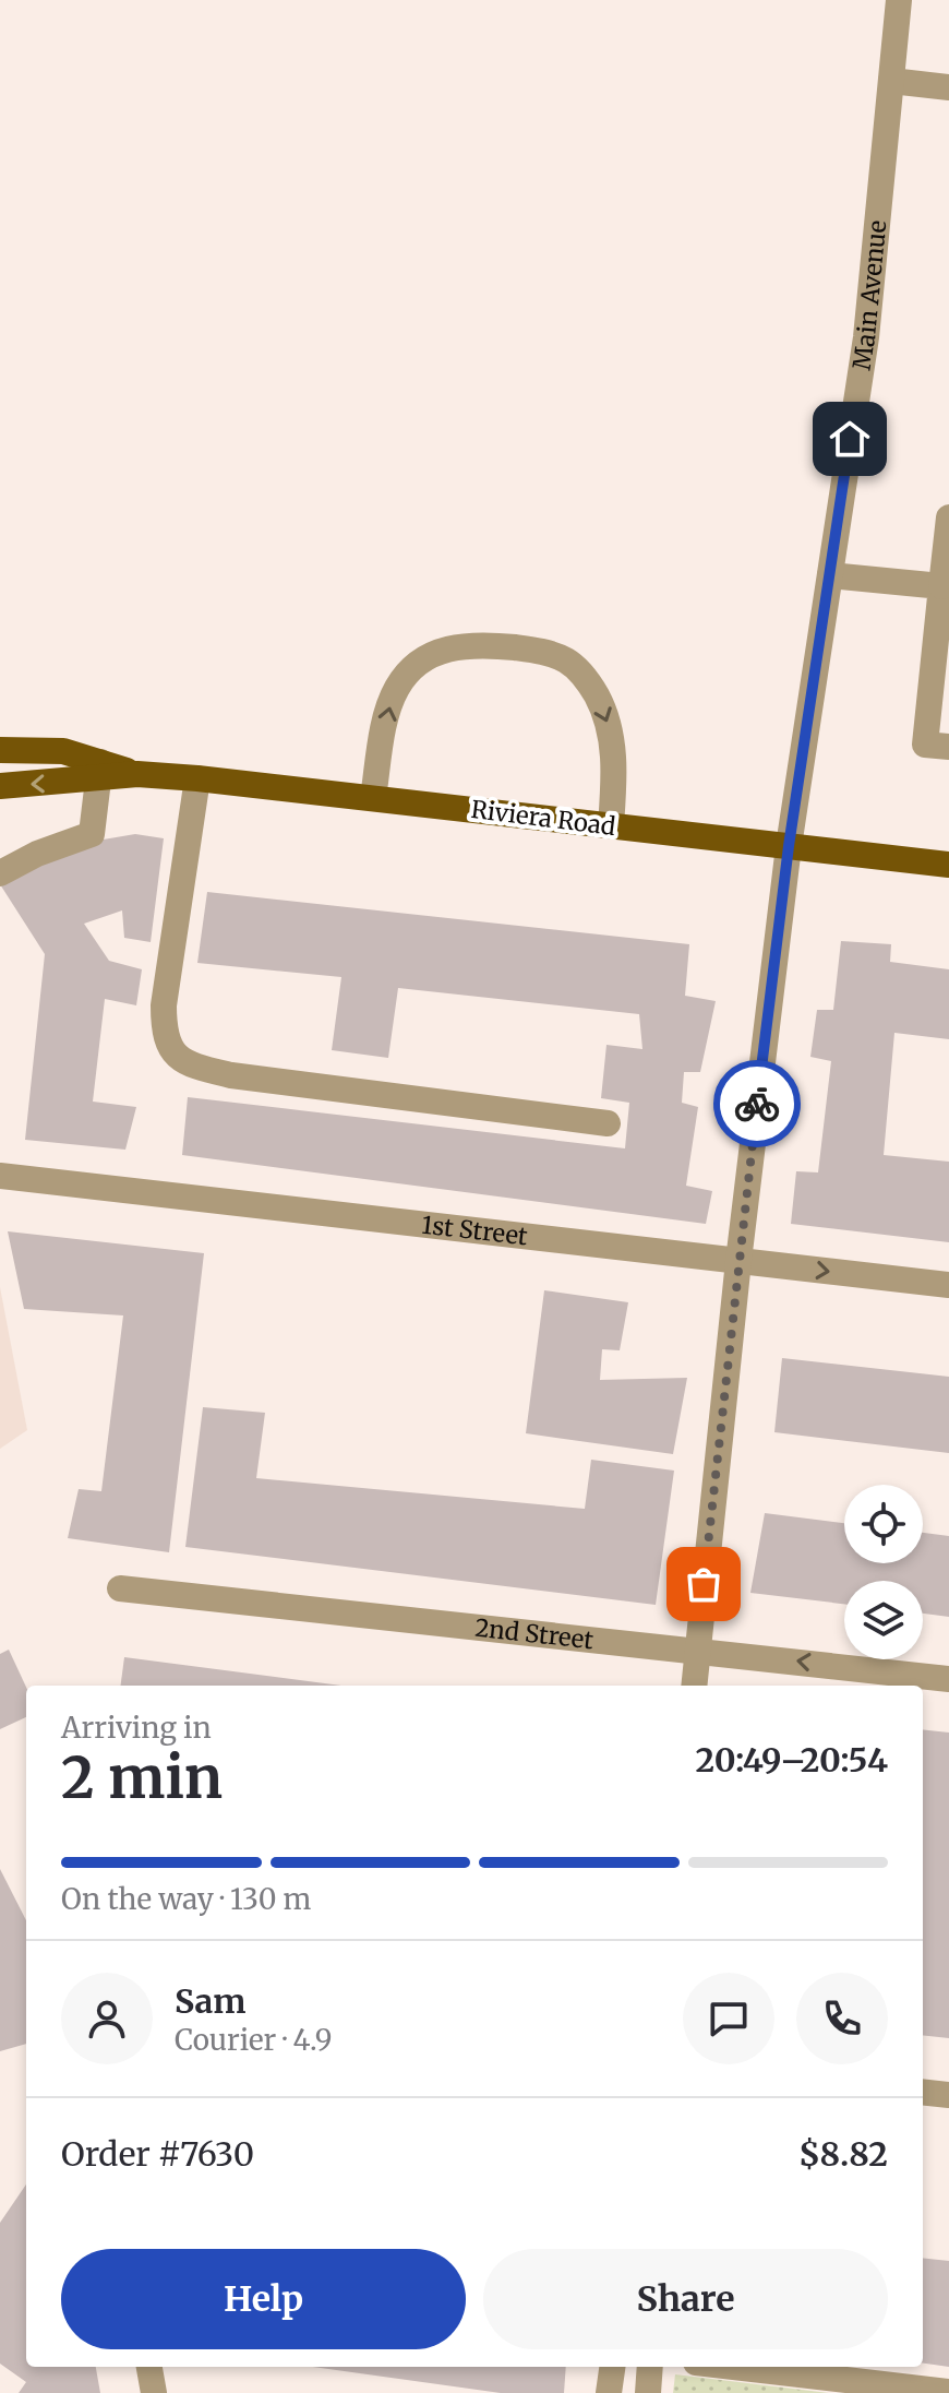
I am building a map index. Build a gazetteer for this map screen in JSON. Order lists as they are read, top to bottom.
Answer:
{
  "streets": {
    "main road": ["Riviera Road"],
    "street": ["Main Avenue", "1st Street", "2nd Street"]
  },
  "crossings": [
    ["Main Avenue", "Riviera Road"],
    ["Main Avenue", "1st Street"],
    ["Main Avenue", "2nd Street"]
  ],
  "page": {
    "heading": ["2 min", "Arriving in", "20:49–20:54"],
    "panel": [
      "Sam",
      "Courier · 4.9",
      "Order #7630",
      "$8.82"
    ],
    "bar": "On the way · 130 m",
    "buttons": ["Help", "Share"]
  }
}
